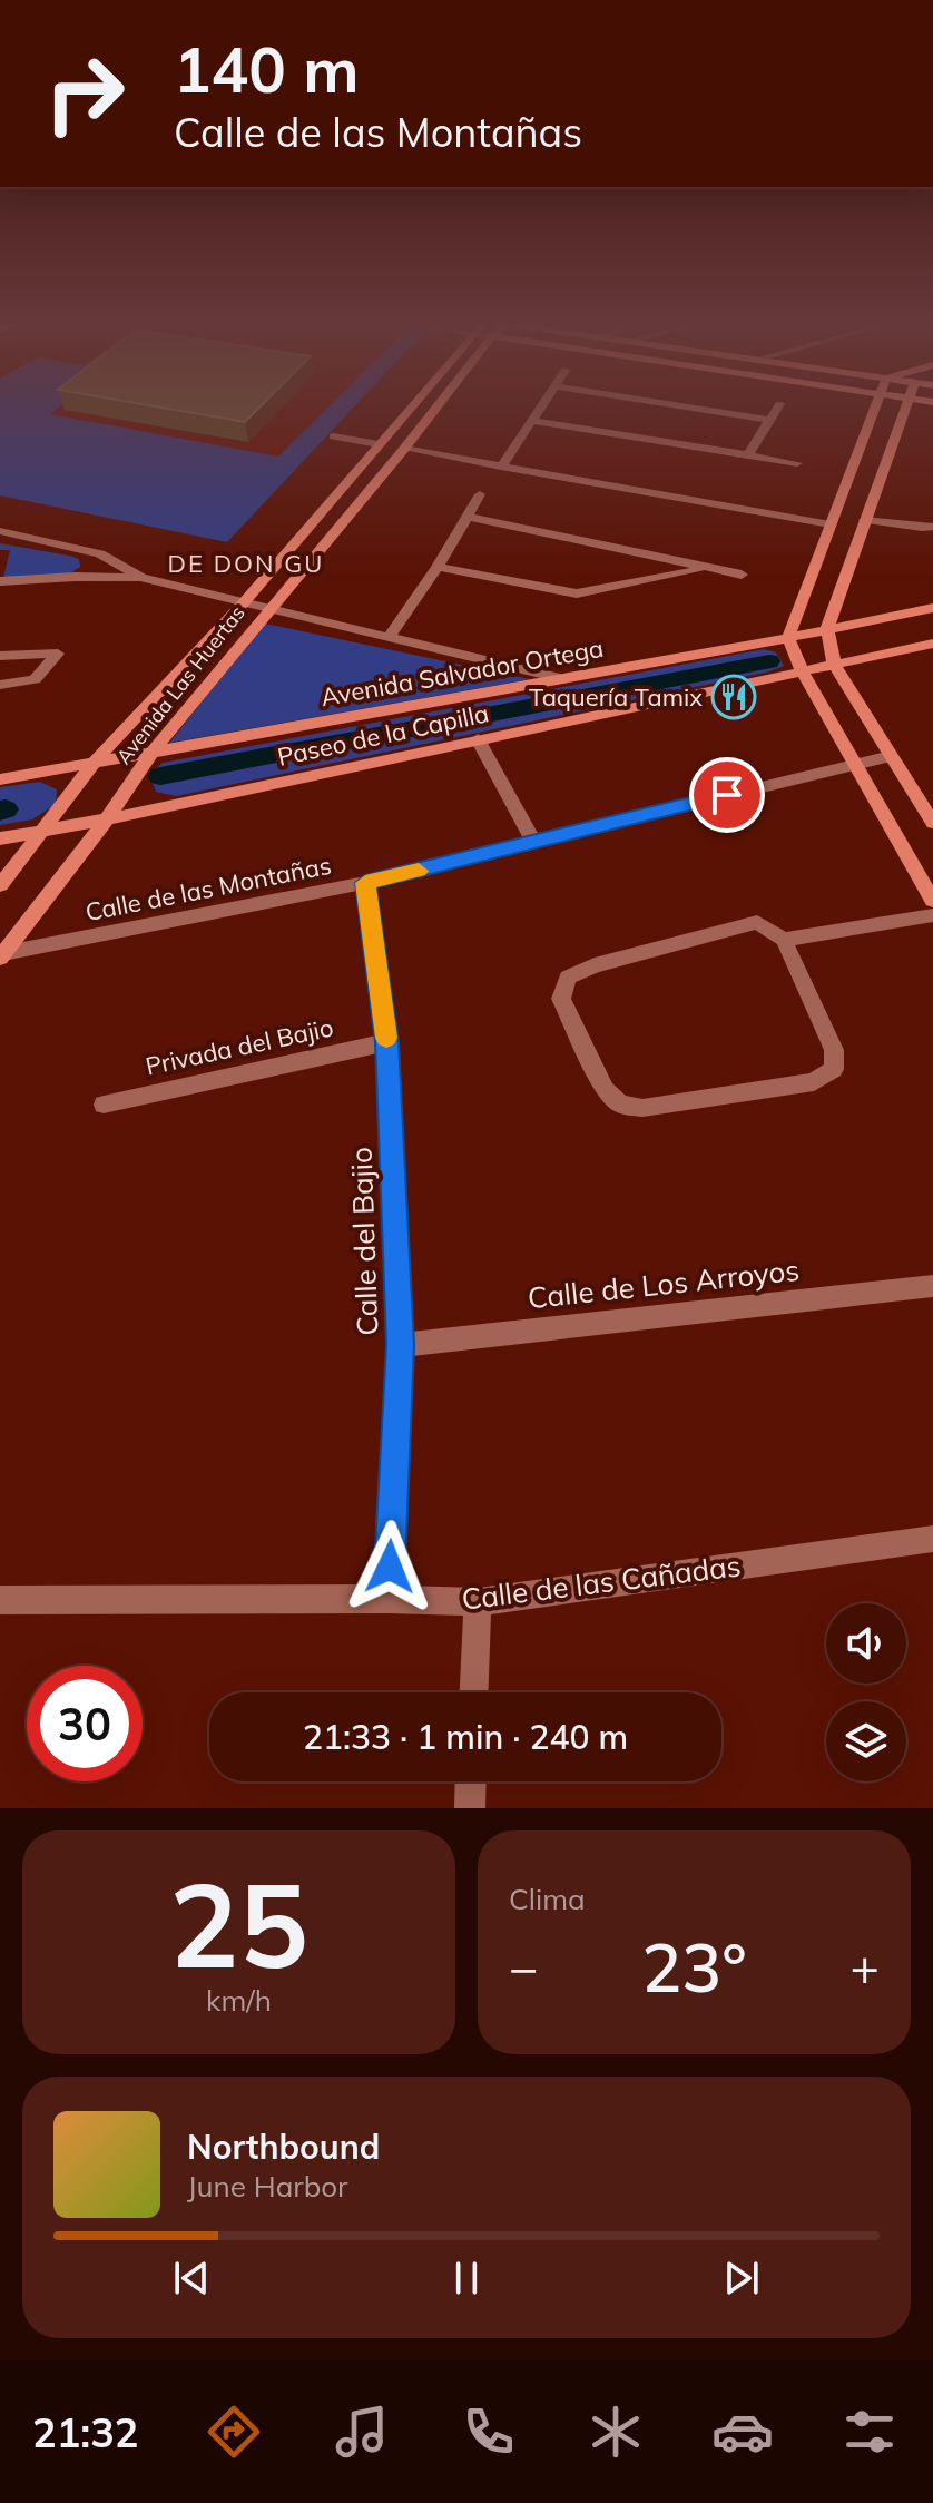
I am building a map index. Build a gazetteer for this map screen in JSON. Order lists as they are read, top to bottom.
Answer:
{
  "streets": {
    "street": [
      "Avenida Salvador Ortega",
      "Avenida Las Huertas",
      "Paseo de la Capilla",
      "Calle de las Montañas",
      "Privada del Bajio",
      "Calle del Bajio",
      "Calle de Los Arroyos",
      "Calle de las Cañadas"
    ]
  },
  "crossings": [
    ["Avenida Salvador Ortega", "Avenida Las Huertas"],
    ["Avenida Las Huertas", "Paseo de la Capilla"],
    ["Avenida Las Huertas", "Calle de las Montañas"],
    ["Calle de las Montañas", "Calle del Bajio"],
    ["Privada del Bajio", "Calle del Bajio"],
    ["Calle del Bajio", "Calle de Los Arroyos"],
    ["Calle del Bajio", "Calle de las Cañadas"]
  ],
  "districts": ["DE DON GU"],
  "places": {
    "restaurant": ["Taquería Tamix"]
  },
  "page": {
    "turn": ["140 m", "Calle de las Montañas"],
    "limit": "30",
    "trip": "21:33 · 1 min · 240 m",
    "tile": [
      ["25", "km/h"],
      "Clima"
    ],
    "heat": ["−", "23°", "+"],
    "song": ["Northbound", "June Harbor"],
    "tabs": "21:32"
  }
}
